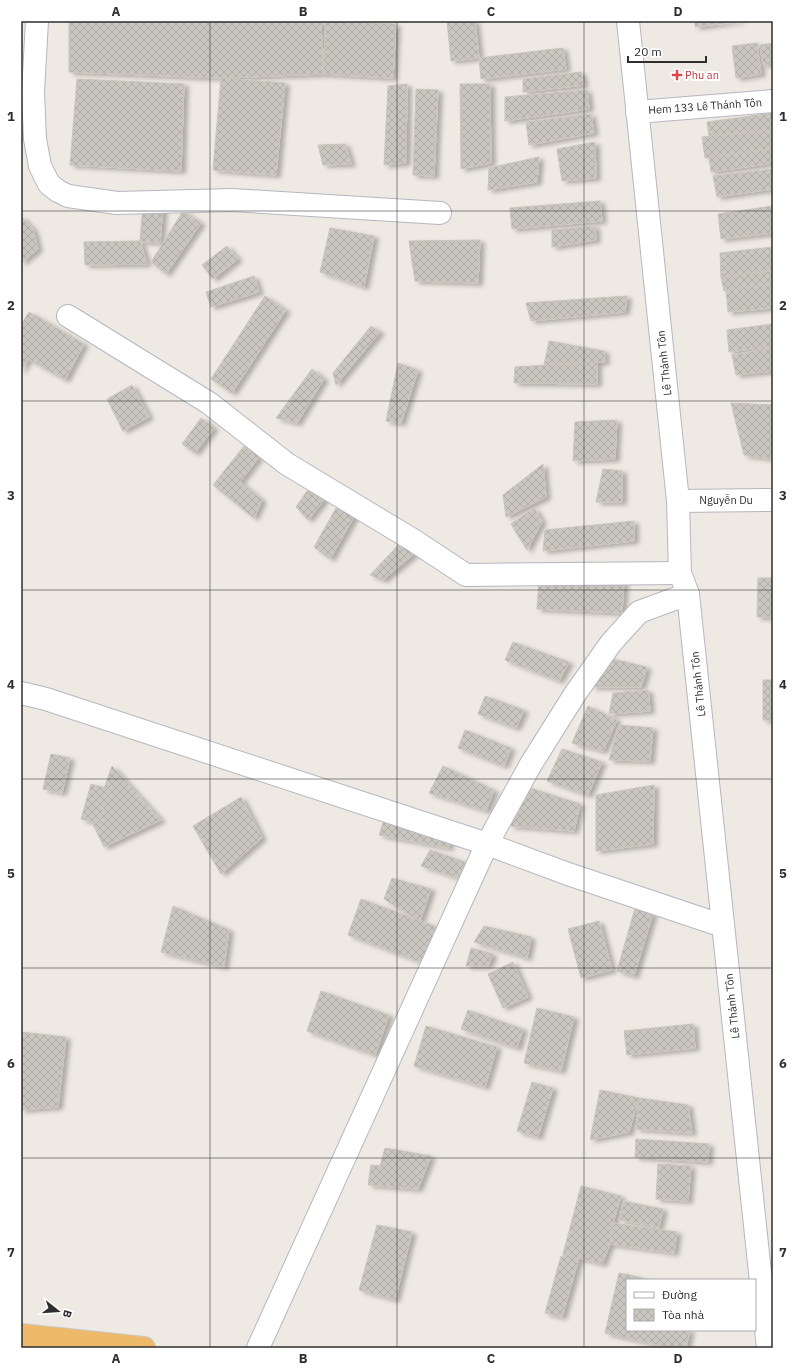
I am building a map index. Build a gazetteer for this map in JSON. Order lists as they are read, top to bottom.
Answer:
{
  "streets": {
    "street": ["Hem 133 Lê Thánh Tôn", "Lê Thánh Tôn", "Nguyễn Du"]
  },
  "crossings": [
    ["Hem 133 Lê Thánh Tôn", "Lê Thánh Tôn"],
    ["Lê Thánh Tôn", "Nguyễn Du"]
  ],
  "places": {
    "health": ["Phu an"]
  },
  "legend": ["Đường", "Tòa nhà"],
  "scale_bar": "20 m",
  "north": "right",
  "grid": {
    "columns": [
      "A",
      "B",
      "C",
      "D"
    ],
    "rows": [
      "1",
      "2",
      "3",
      "4",
      "5",
      "6",
      "7"
    ]
  }
}
